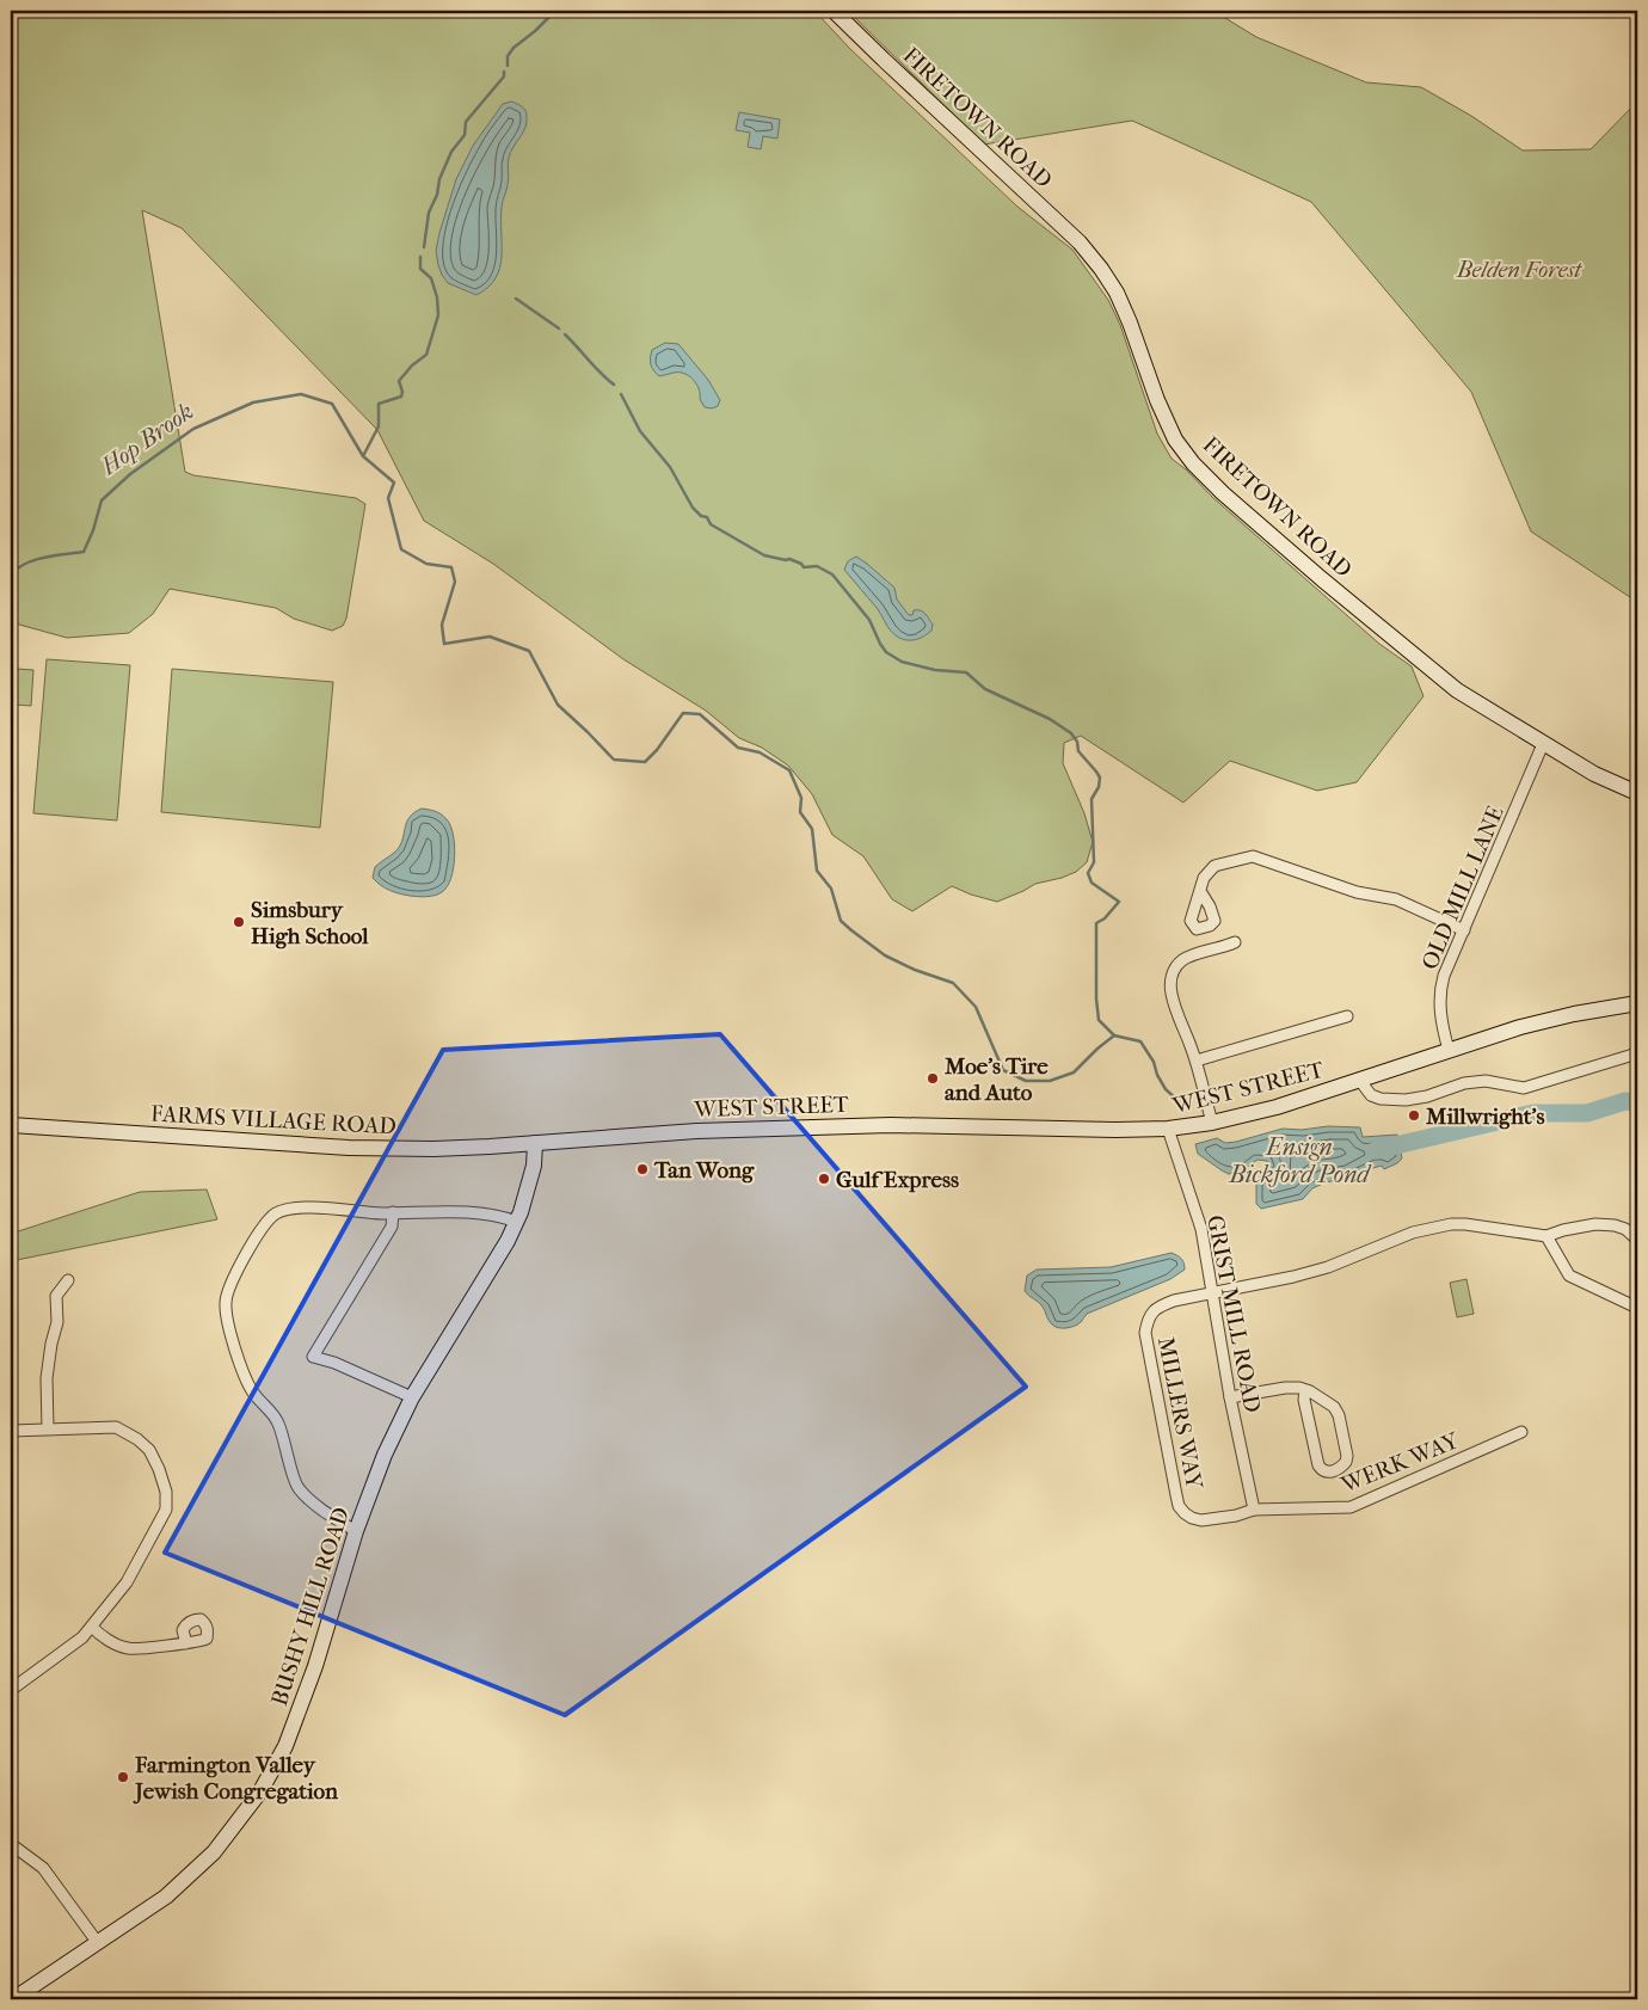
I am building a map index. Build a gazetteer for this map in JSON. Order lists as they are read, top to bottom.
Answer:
{
  "streets": {
    "main road": [
      "FIRETOWN ROAD",
      "WEST STREET",
      "FARMS VILLAGE ROAD",
      "BUSHY HILL ROAD"
    ],
    "street": [
      "OLD MILL LANE",
      "GRIST MILL ROAD",
      "MILLERS WAY",
      "WERK WAY"
    ]
  },
  "crossings": [
    ["FIRETOWN ROAD", "OLD MILL LANE"],
    ["OLD MILL LANE", "WEST STREET"],
    ["WEST STREET", "FARMS VILLAGE ROAD"],
    ["WEST STREET", "GRIST MILL ROAD"],
    ["WEST STREET", "BUSHY HILL ROAD"],
    ["FARMS VILLAGE ROAD", "BUSHY HILL ROAD"],
    ["GRIST MILL ROAD", "MILLERS WAY"],
    ["GRIST MILL ROAD", "WERK WAY"],
    ["MILLERS WAY", "WERK WAY"]
  ],
  "water": ["Hop Brook", "Ensign Bickford Pond"],
  "parks": ["Belden Forest"],
  "places": [
    "Simsbury High School",
    "Moe's Tire and Auto",
    "Millwright's",
    "Tan Wong",
    "Gulf Express",
    "Farmington Valley Jewish Congregation"
  ]
}
